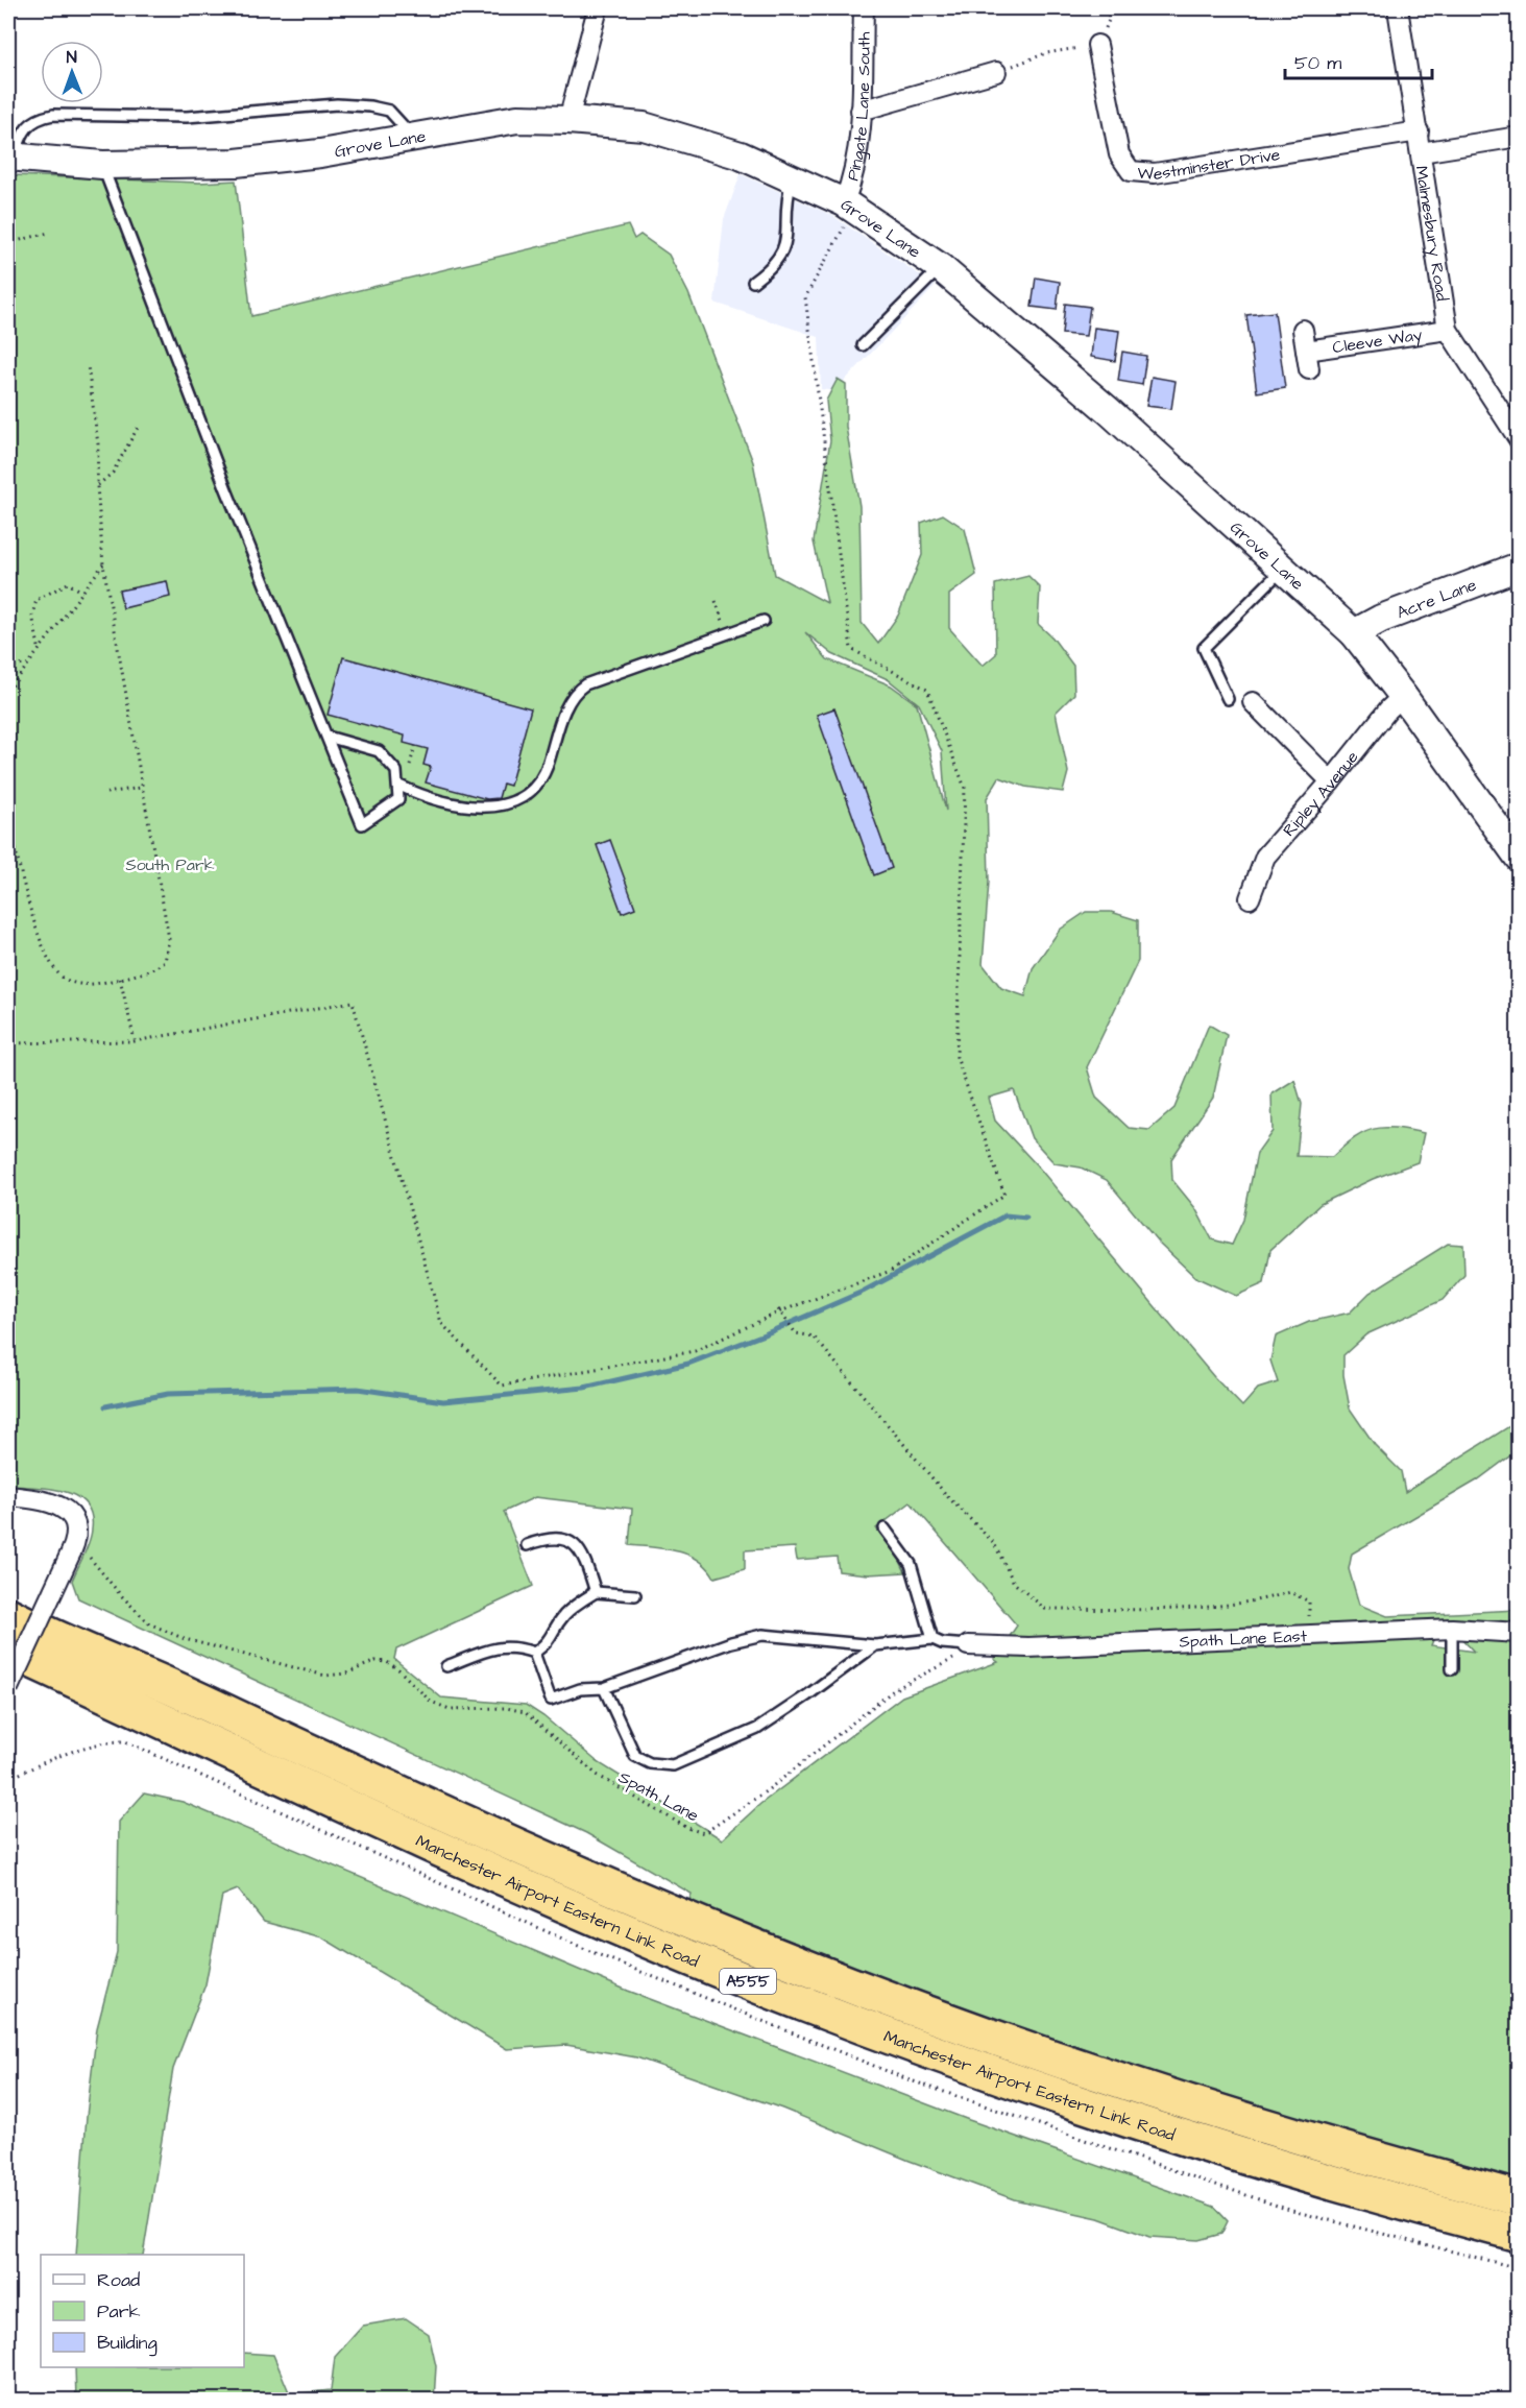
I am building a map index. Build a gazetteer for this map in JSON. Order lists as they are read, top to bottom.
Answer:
{
  "streets": {
    "highway": ["Manchester Airport Eastern Link Road", "A555"],
    "main road": ["Grove Lane", "Acre Lane"],
    "street": [
      "Pingate Lane South",
      "Westminster Drive",
      "Malmesbury Road",
      "Cleeve Way",
      "Ripley Avenue",
      "Spath Lane East"
    ],
    "path": ["Spath Lane"]
  },
  "crossings": [
    ["Pingate Lane South", "Grove Lane"],
    ["Grove Lane", "Acre Lane"],
    ["Grove Lane", "Ripley Avenue"],
    ["Westminster Drive", "Malmesbury Road"],
    ["Malmesbury Road", "Cleeve Way"],
    ["Spath Lane East", "Spath Lane"]
  ],
  "parks": ["South Park"],
  "legend": ["Road", "Park", "Building"],
  "scale_bar": "50 m",
  "north": "top"
}
